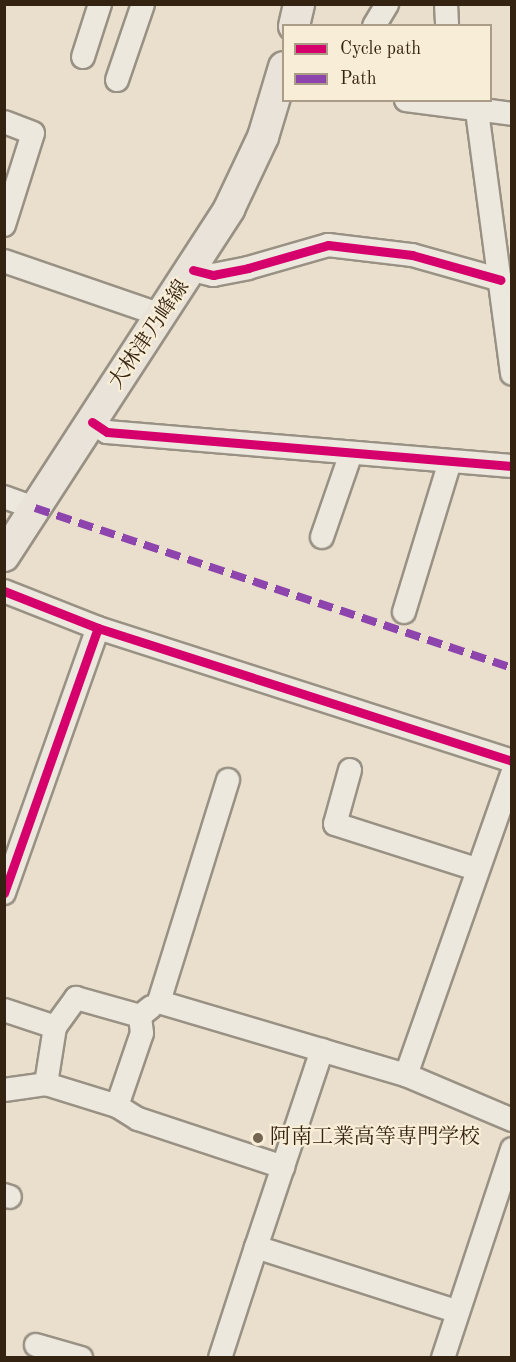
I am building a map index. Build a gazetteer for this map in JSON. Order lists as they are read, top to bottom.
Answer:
{
  "streets": {
    "main road": ["大林津乃峰線"]
  },
  "places": ["阿南工業高等専門学校"],
  "legend": ["Cycle path", "Path"]
}
